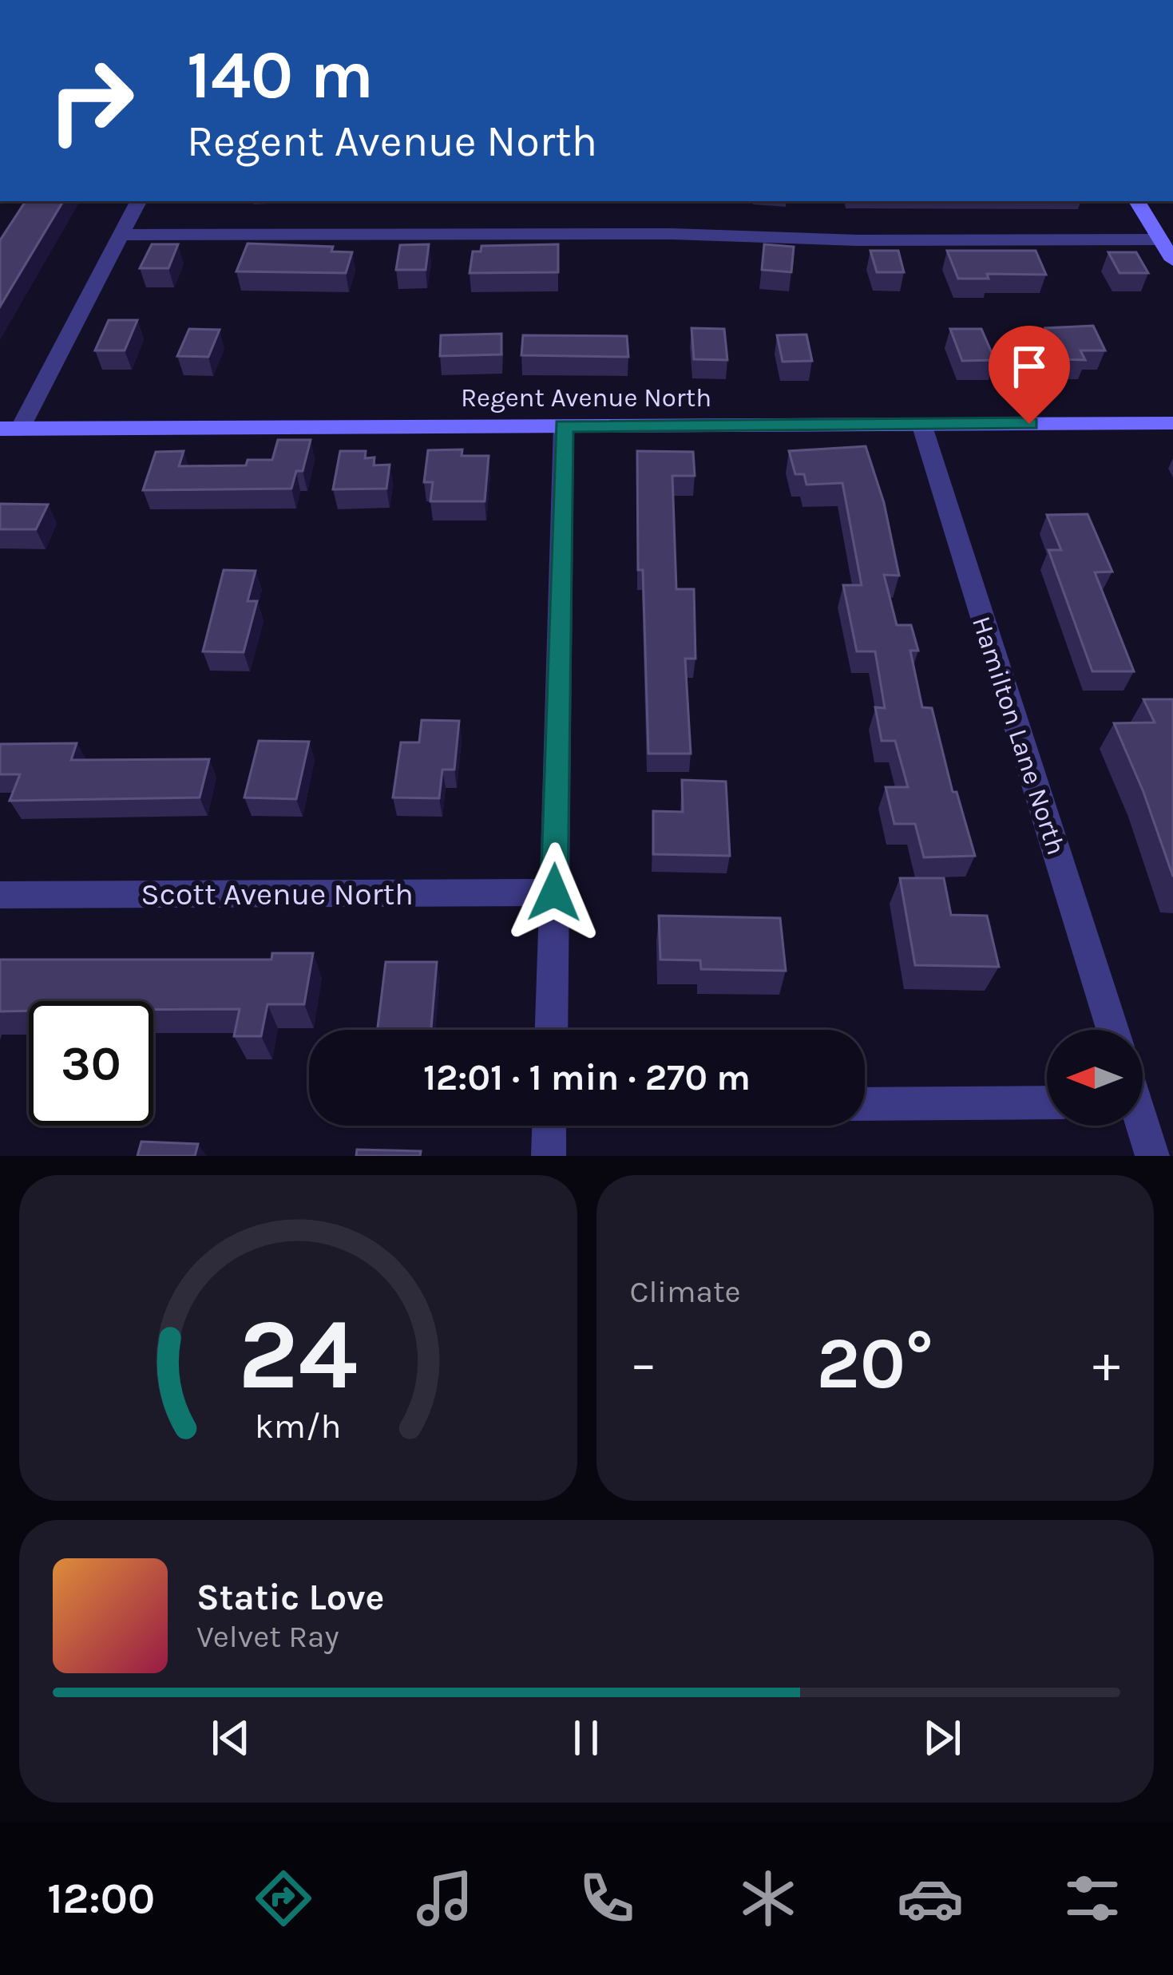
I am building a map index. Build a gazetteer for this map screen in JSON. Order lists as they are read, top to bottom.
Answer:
{
  "streets": {
    "street": ["Regent Avenue North", "Hamilton Lane North", "Scott Avenue North"]
  },
  "crossings": [
    ["Regent Avenue North", "Hamilton Lane North"]
  ],
  "north": "left",
  "page": {
    "turn": ["140 m", "Regent Avenue North"],
    "limit": "30",
    "trip": "12:01 · 1 min · 270 m",
    "tile": "Climate",
    "heat": ["−", "20°", "+"],
    "song": ["Static Love", "Velvet Ray"],
    "tabs": "12:00",
    "gauge": ["24", "km/h"]
  }
}
